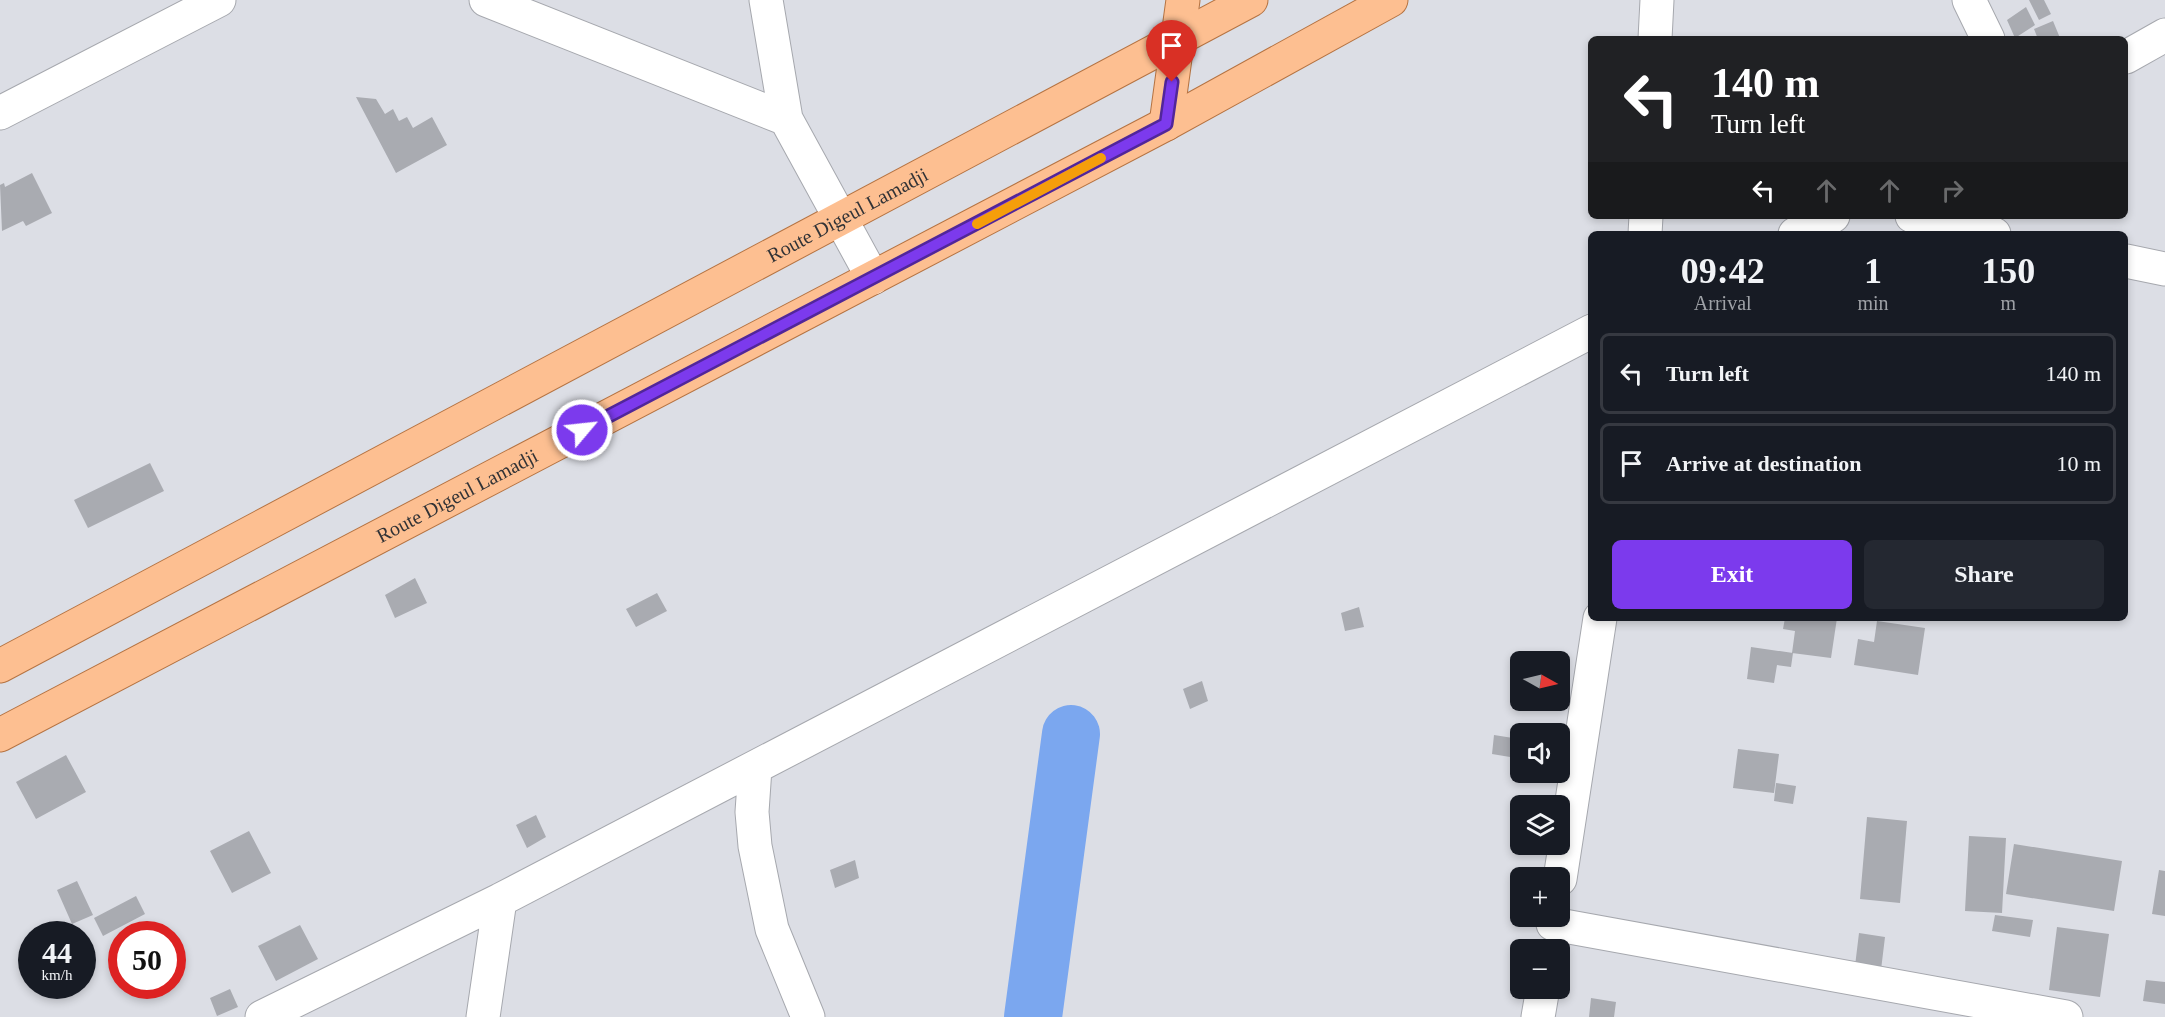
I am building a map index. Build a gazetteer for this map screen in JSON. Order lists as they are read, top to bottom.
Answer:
{
  "streets": {
    "main road": ["Route Digeul Lamadji"]
  },
  "north": "right",
  "page": {
    "turn": ["140 m", "Turn left"],
    "eta": [
      "09:42",
      "Arrival",
      "1",
      "min",
      "150",
      "m"
    ],
    "list": [
      {
        "name": "Turn left",
        "value": "140 m"
      },
      {
        "name": "Arrive at destination",
        "value": "10 m"
      }
    ],
    "buttons": ["Exit", "Share"],
    "map_buttons": ["+", "−"],
    "speed": "44 km/h",
    "limit": "50"
  }
}
